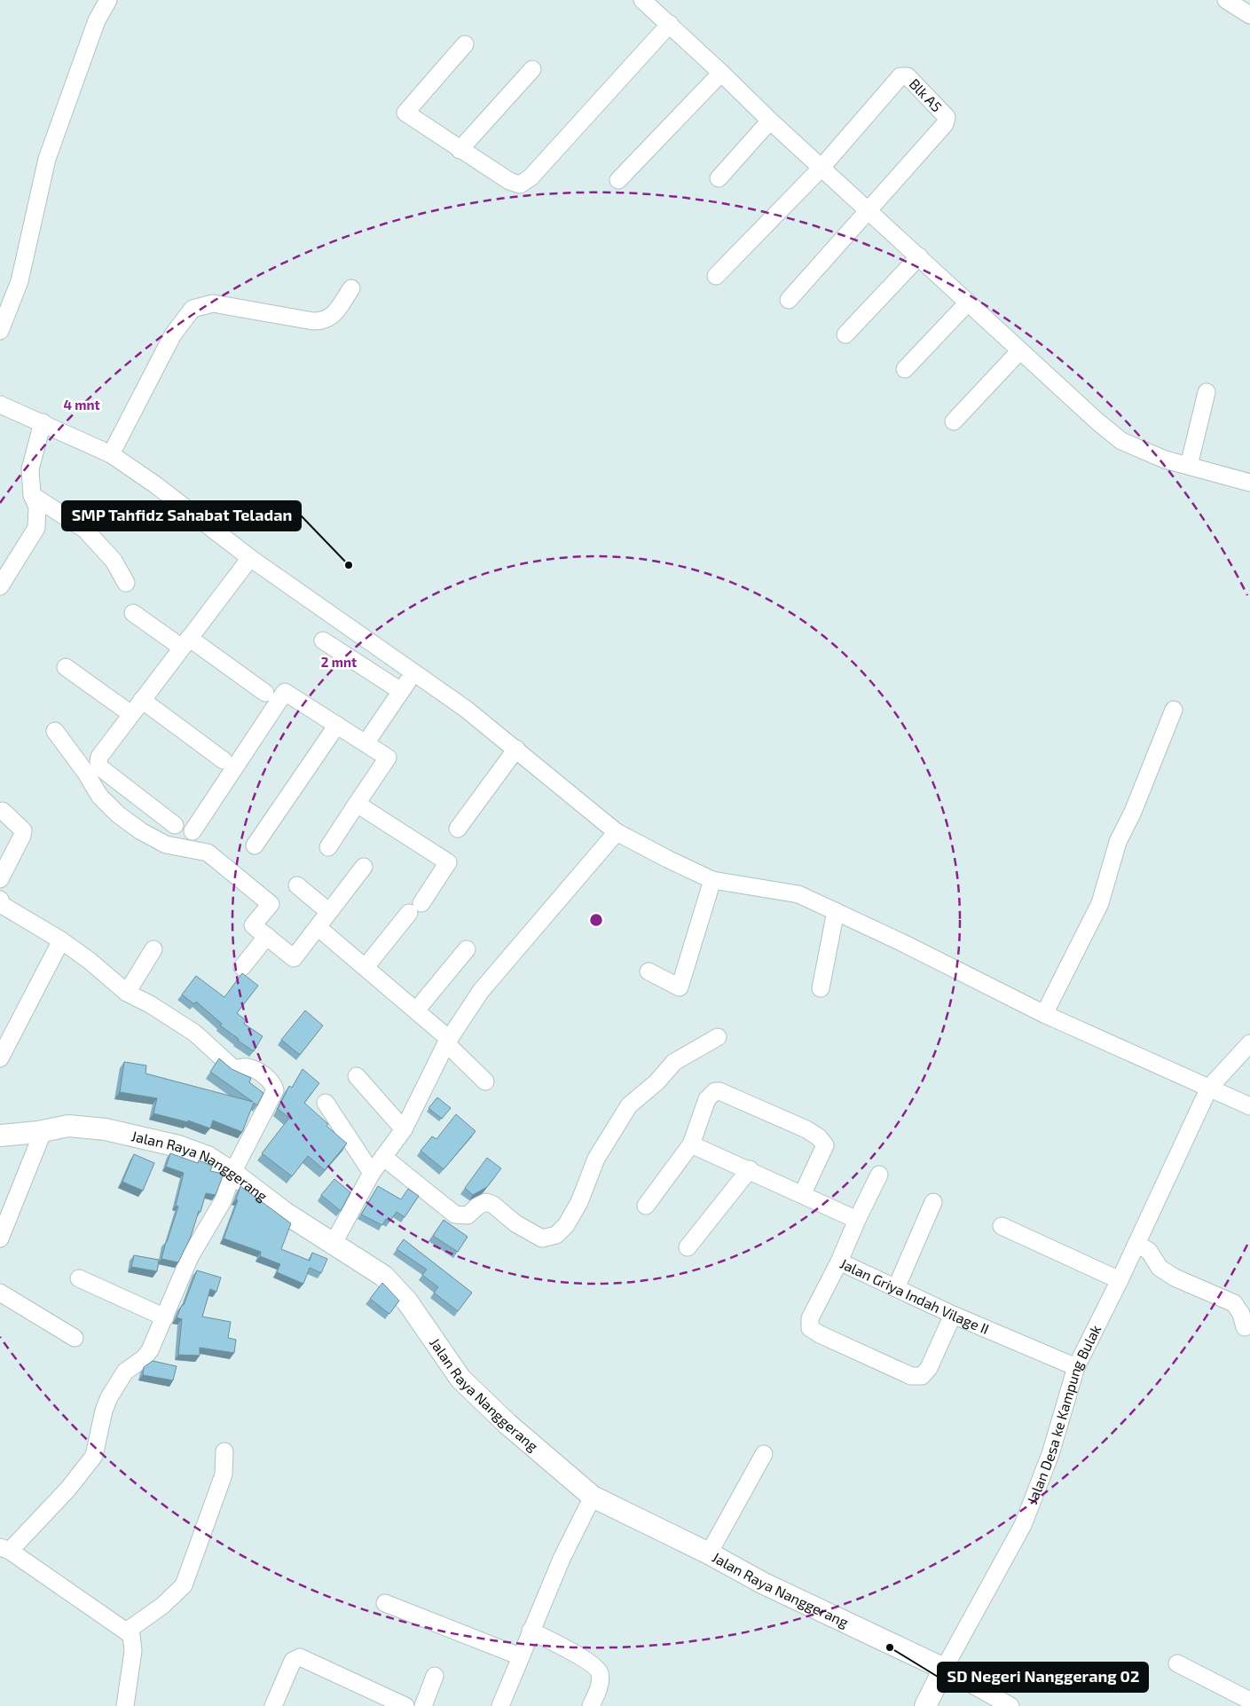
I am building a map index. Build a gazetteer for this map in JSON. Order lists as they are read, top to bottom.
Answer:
{
  "streets": {
    "street": [
      "Blk A5",
      "Jalan Raya Nanggerang",
      "Jalan Griya Indah Vilage II",
      "Jalan Desa ke Kampung Bulak"
    ]
  },
  "crossings": [
    ["Jalan Raya Nanggerang", "Jalan Desa ke Kampung Bulak"],
    ["Jalan Griya Indah Vilage II", "Jalan Desa ke Kampung Bulak"]
  ],
  "places": ["SMP Tahfidz Sahabat Teladan", "SD Negeri Nanggerang 02"],
  "rings": ["4 mnt", "2 mnt"]
}
